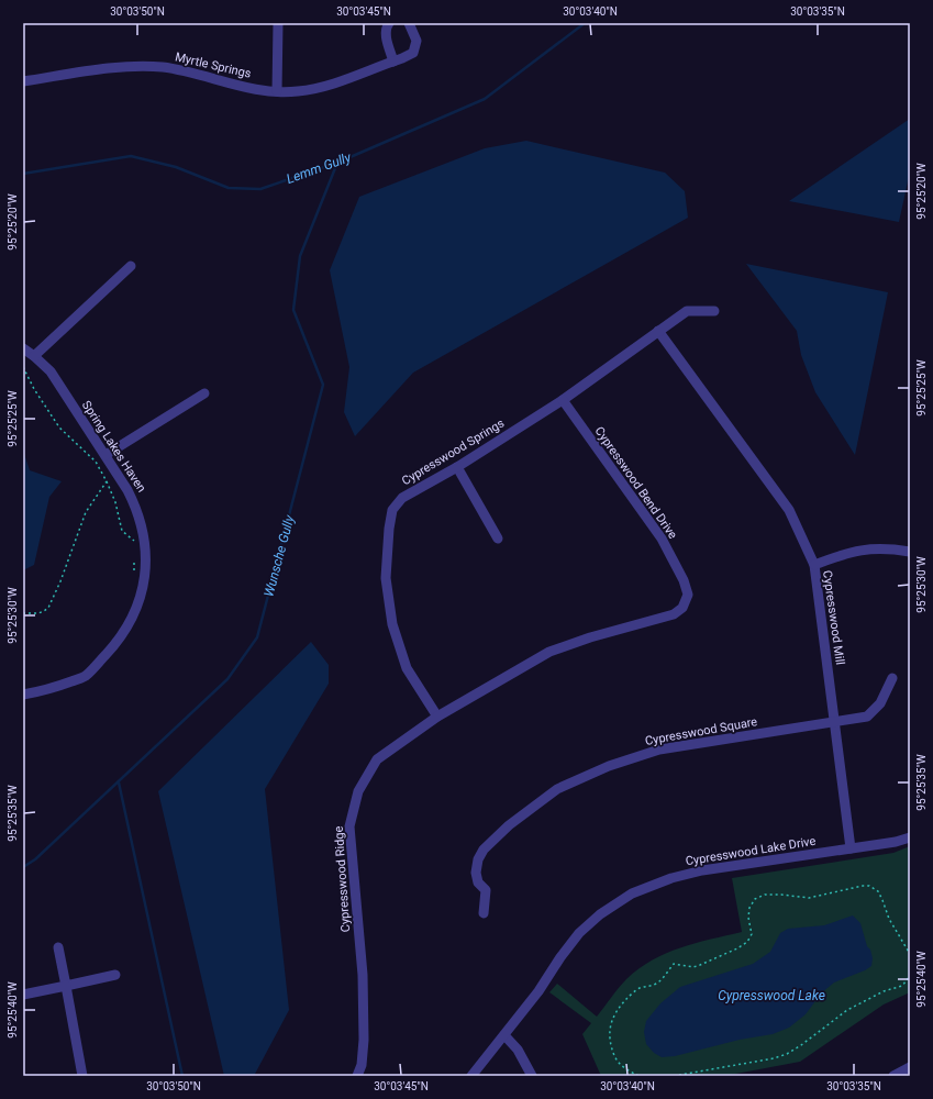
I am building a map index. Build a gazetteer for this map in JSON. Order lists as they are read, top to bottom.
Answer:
{
  "streets": {
    "street": [
      "Myrtle Springs",
      "Spring Lakes Haven",
      "Cypresswood Springs",
      "Cypresswood Bend Drive",
      "Cypresswood Mill",
      "Cypresswood Square",
      "Cypresswood Lake Drive",
      "Cypresswood Ridge"
    ]
  },
  "crossings": [
    ["Cypresswood Springs", "Cypresswood Bend Drive"],
    ["Cypresswood Springs", "Cypresswood Mill"],
    ["Cypresswood Springs", "Cypresswood Ridge"],
    ["Cypresswood Bend Drive", "Cypresswood Ridge"],
    ["Cypresswood Mill", "Cypresswood Square"],
    ["Cypresswood Mill", "Cypresswood Lake Drive"]
  ],
  "water": ["Lemm Gully", "Wunsche Gully", "Cypresswood Lake"],
  "coordinates": [
    "30°03'50\"N",
    "30°03'45\"N",
    "30°03'40\"N",
    "30°03'35\"N",
    "95°25'20\"W",
    "95°25'25\"W",
    "95°25'30\"W",
    "95°25'35\"W",
    "95°25'40\"W"
  ]
}
